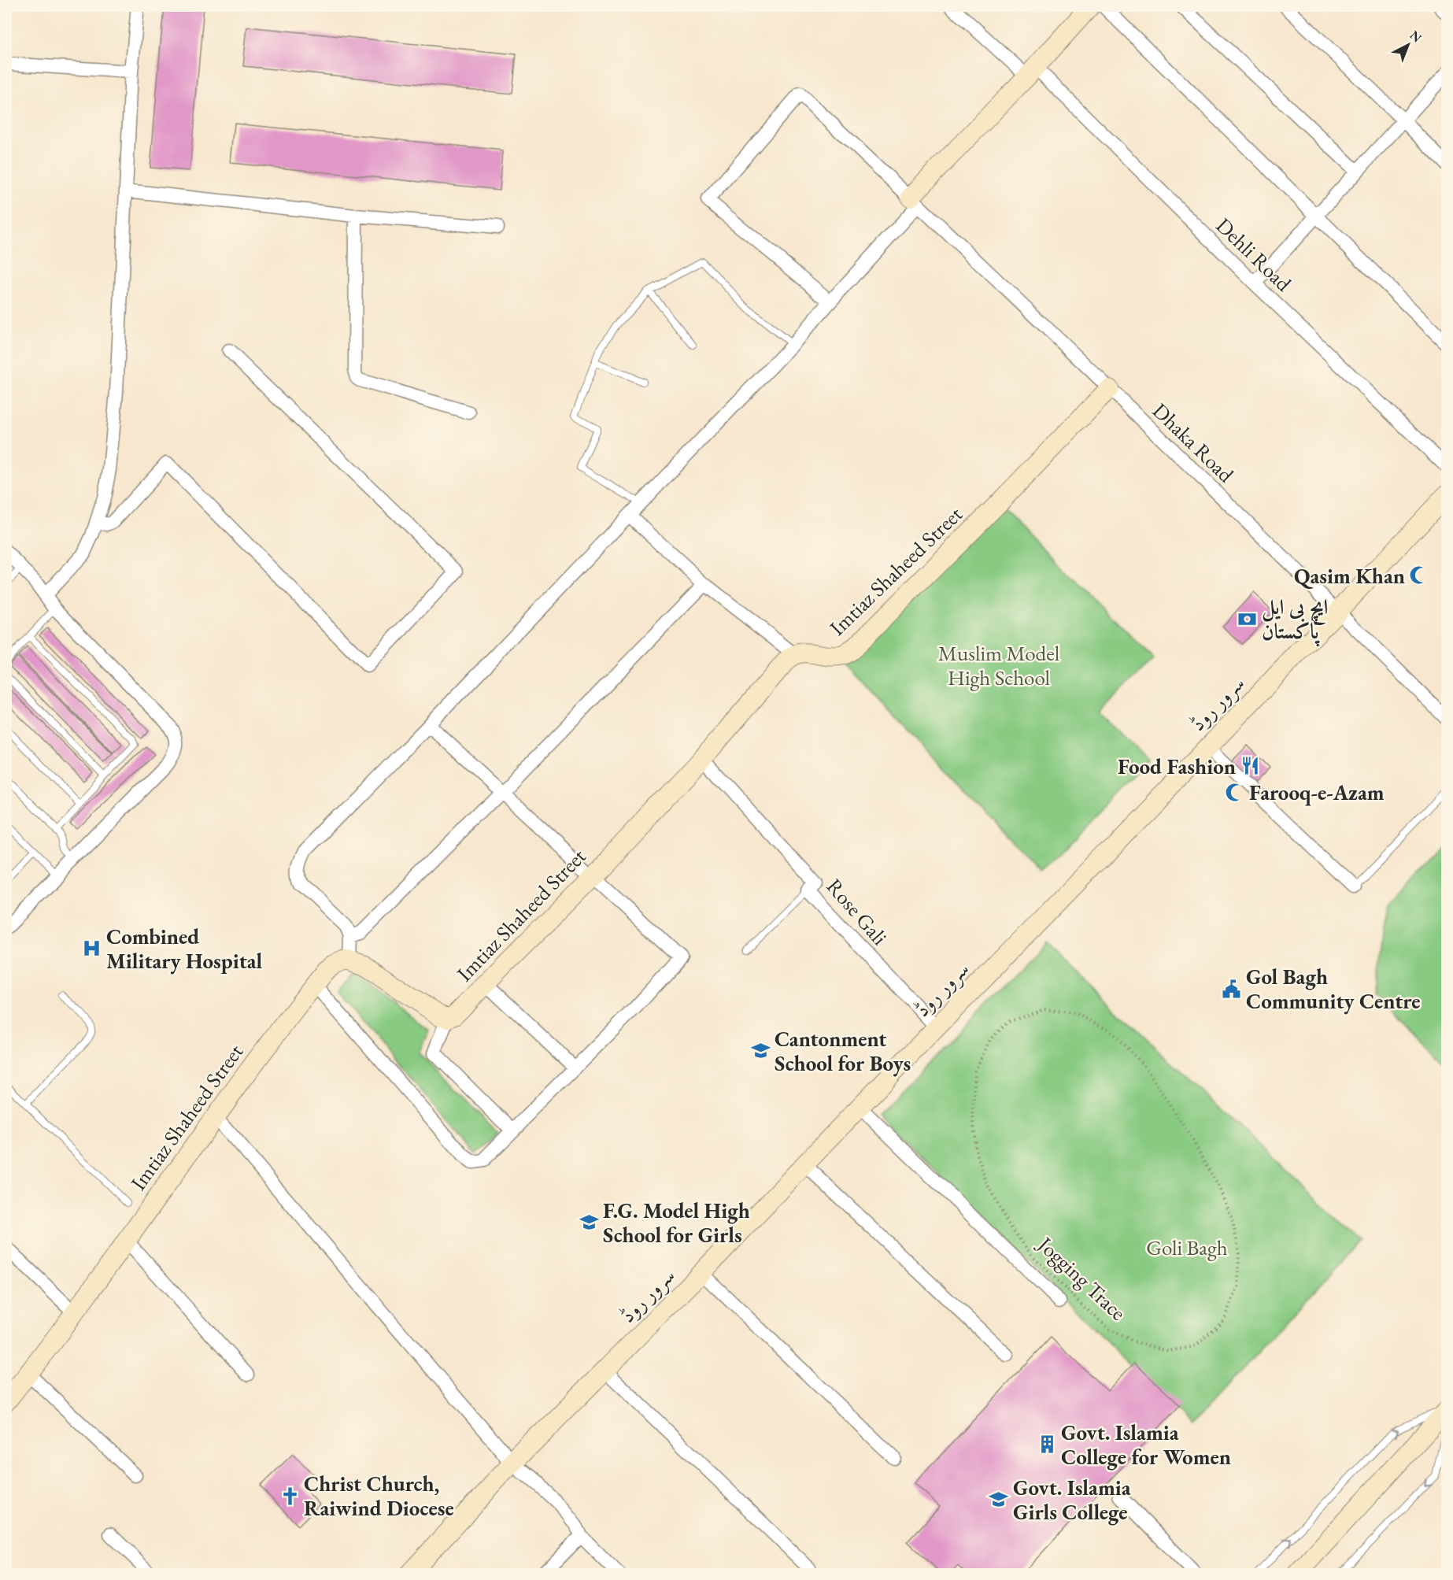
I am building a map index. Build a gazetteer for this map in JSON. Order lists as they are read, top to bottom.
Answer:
{
  "streets": {
    "street": [
      "Dehli Road",
      "Dhaka Road",
      "Imtiaz Shaheed Street",
      "سرور روڈ",
      "Rose Gali"
    ],
    "path": ["Jogging Trace"]
  },
  "crossings": [
    ["Dhaka Road", "Imtiaz Shaheed Street"],
    ["Dhaka Road", "سرور روڈ"],
    ["Imtiaz Shaheed Street", "Rose Gali"],
    ["سرور روڈ", "Rose Gali"]
  ],
  "parks": ["Muslim Model High School", "Goli Bagh"],
  "places": {
    "mosque": ["Qasim Khan", "Farooq-e-Azam"],
    "bank": ["ایچ بی ایل پاکستان"],
    "restaurant": ["Food Fashion"],
    "hospital": ["Combined Military Hospital"],
    "public building": ["Gol Bagh Community Centre"],
    "school or university": ["Cantonment School for Boys", "F.G. Model High School for Girls", "Govt. Islamia Girls College"],
    "building": ["Govt. Islamia College for Women"],
    "church": ["Christ Church, Raiwind Diocese"]
  },
  "north": "top right"
}
